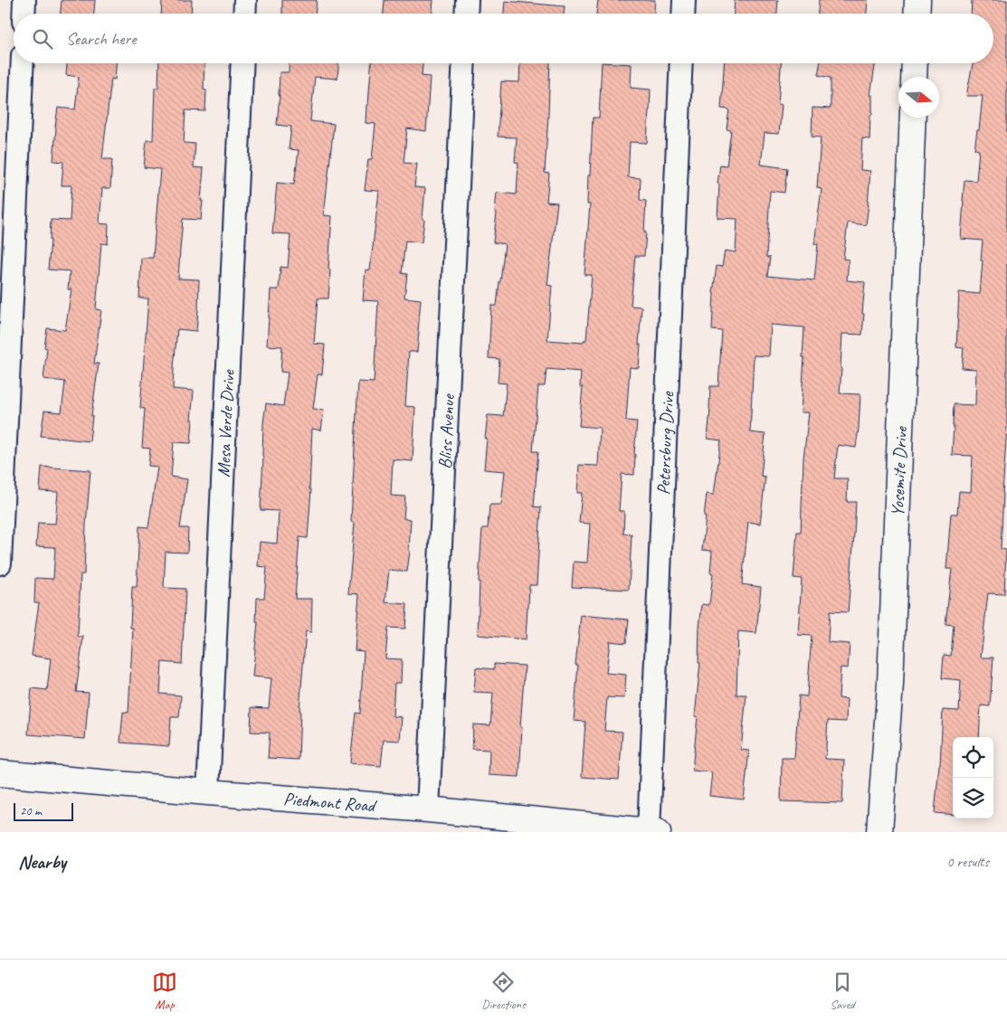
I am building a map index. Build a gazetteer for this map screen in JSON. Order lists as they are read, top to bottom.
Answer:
{
  "streets": {
    "street": [
      "Mesa Verde Drive",
      "Bliss Avenue",
      "Petersburg Drive",
      "Yosemite Drive",
      "Piedmont Road"
    ]
  },
  "crossings": [
    ["Mesa Verde Drive", "Piedmont Road"],
    ["Bliss Avenue", "Piedmont Road"],
    ["Petersburg Drive", "Piedmont Road"]
  ],
  "scale_bar": "20 m",
  "north": "right",
  "page": {
    "search": "Search here",
    "scale": "20 m",
    "heading": ["Nearby", "0 results"],
    "nav": ["Map", "Directions", "Saved"]
  }
}
